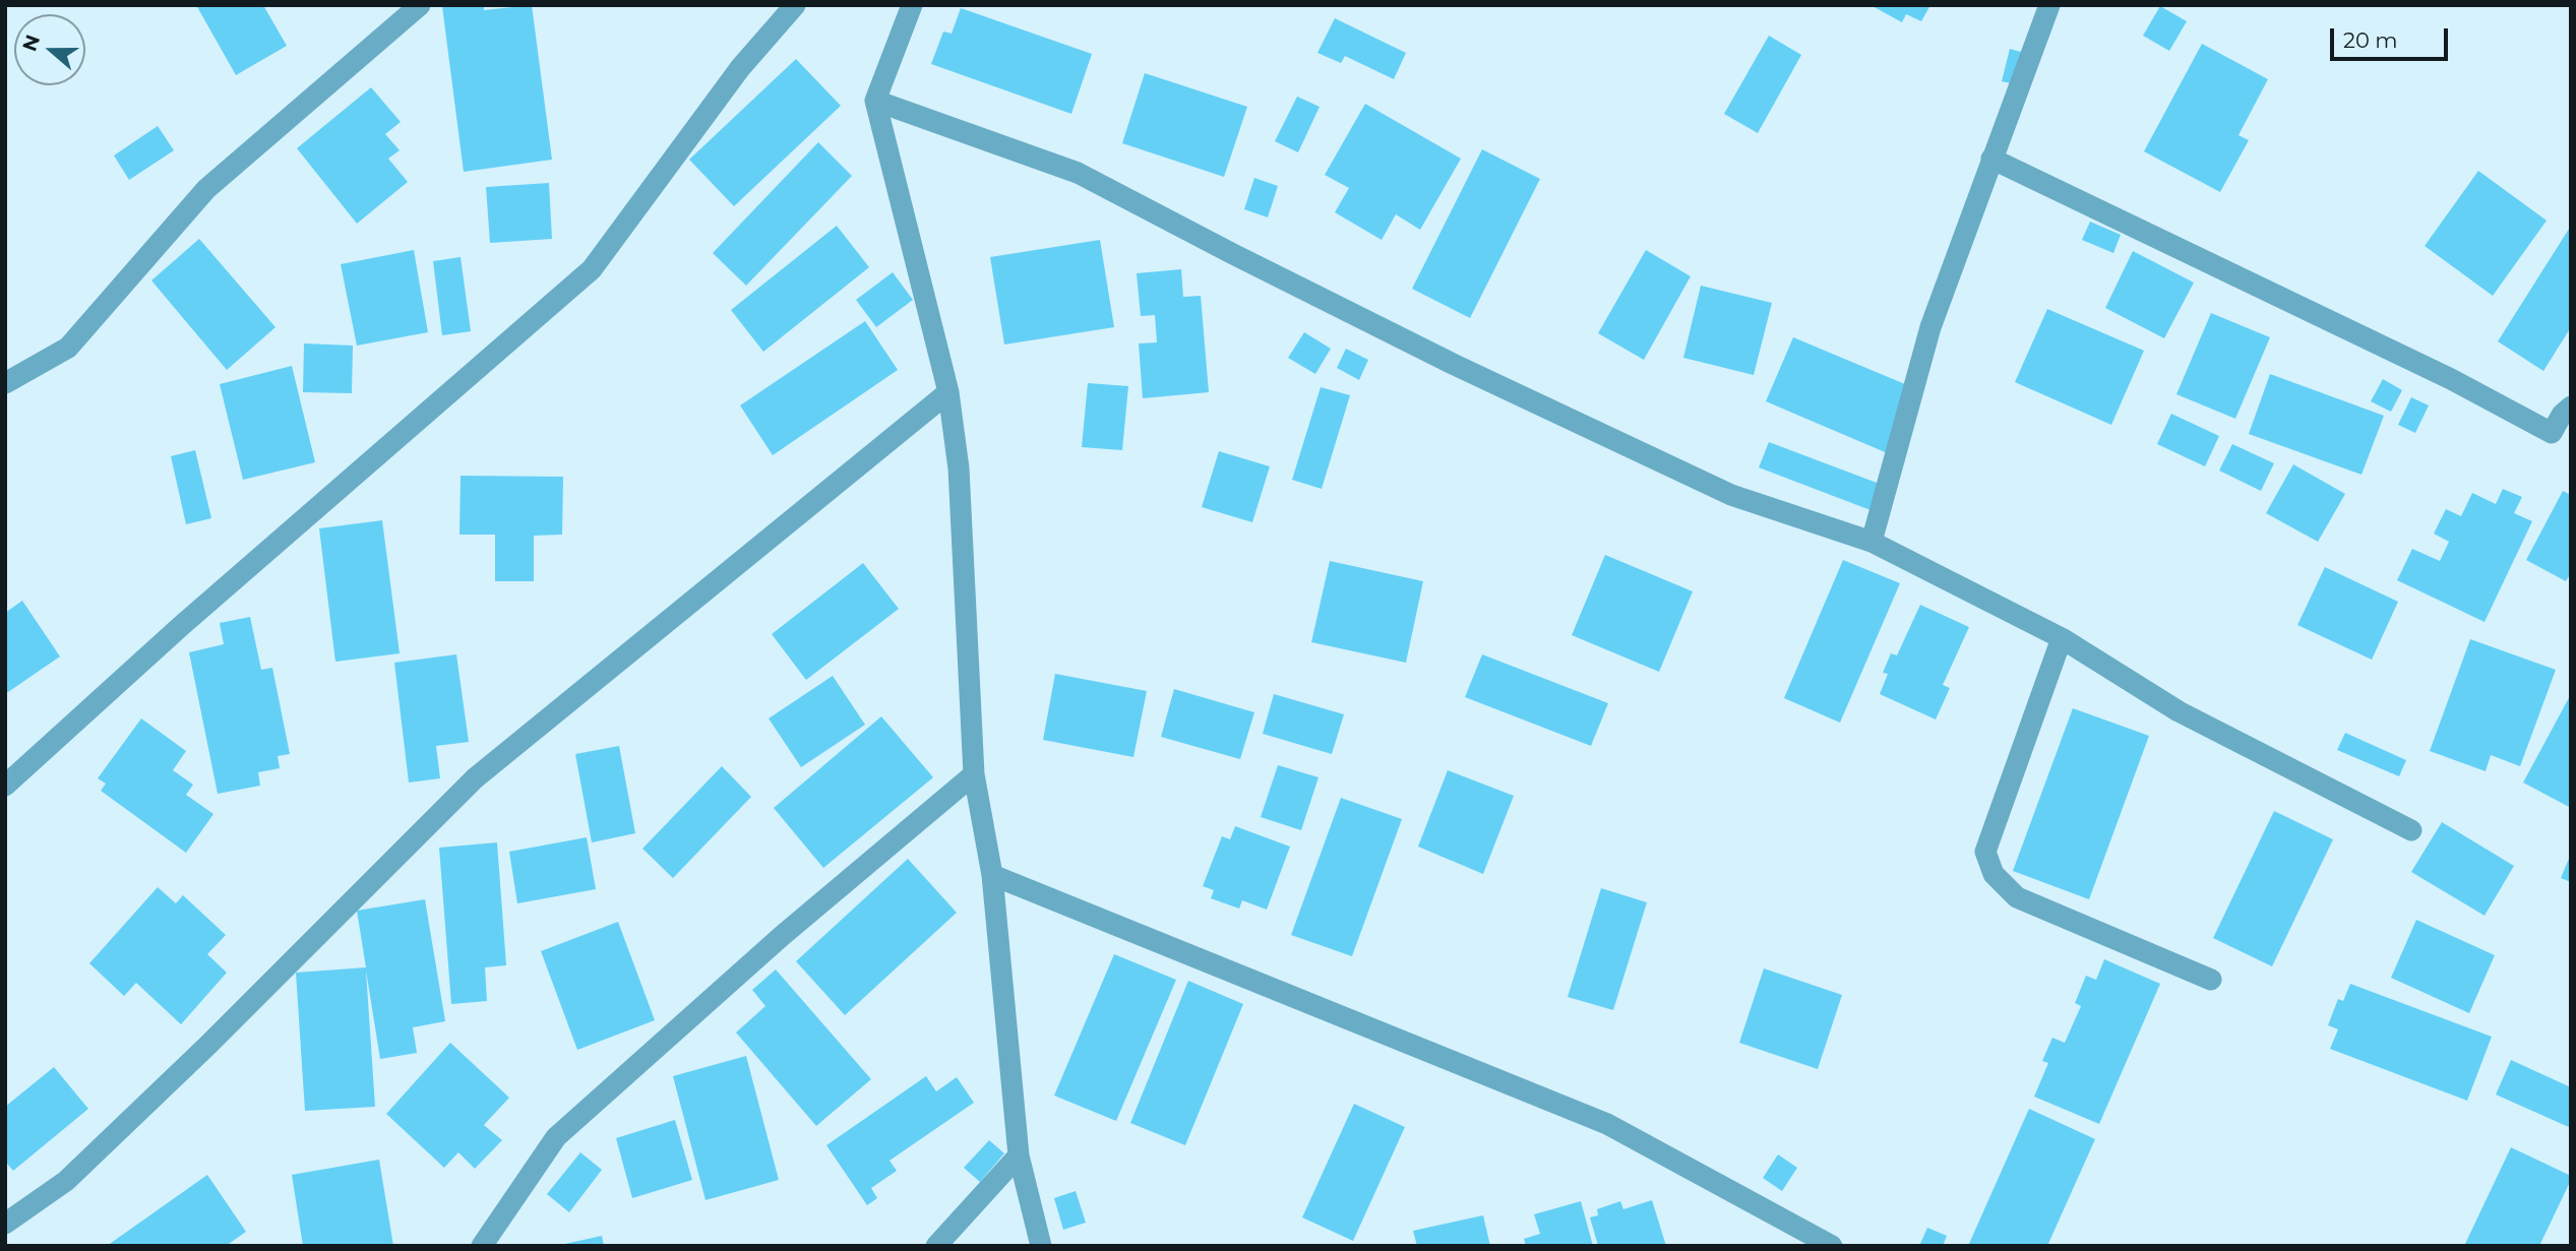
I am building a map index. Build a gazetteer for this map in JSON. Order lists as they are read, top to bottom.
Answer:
{
  "scale_bar": "20 m",
  "north": "left"
}
